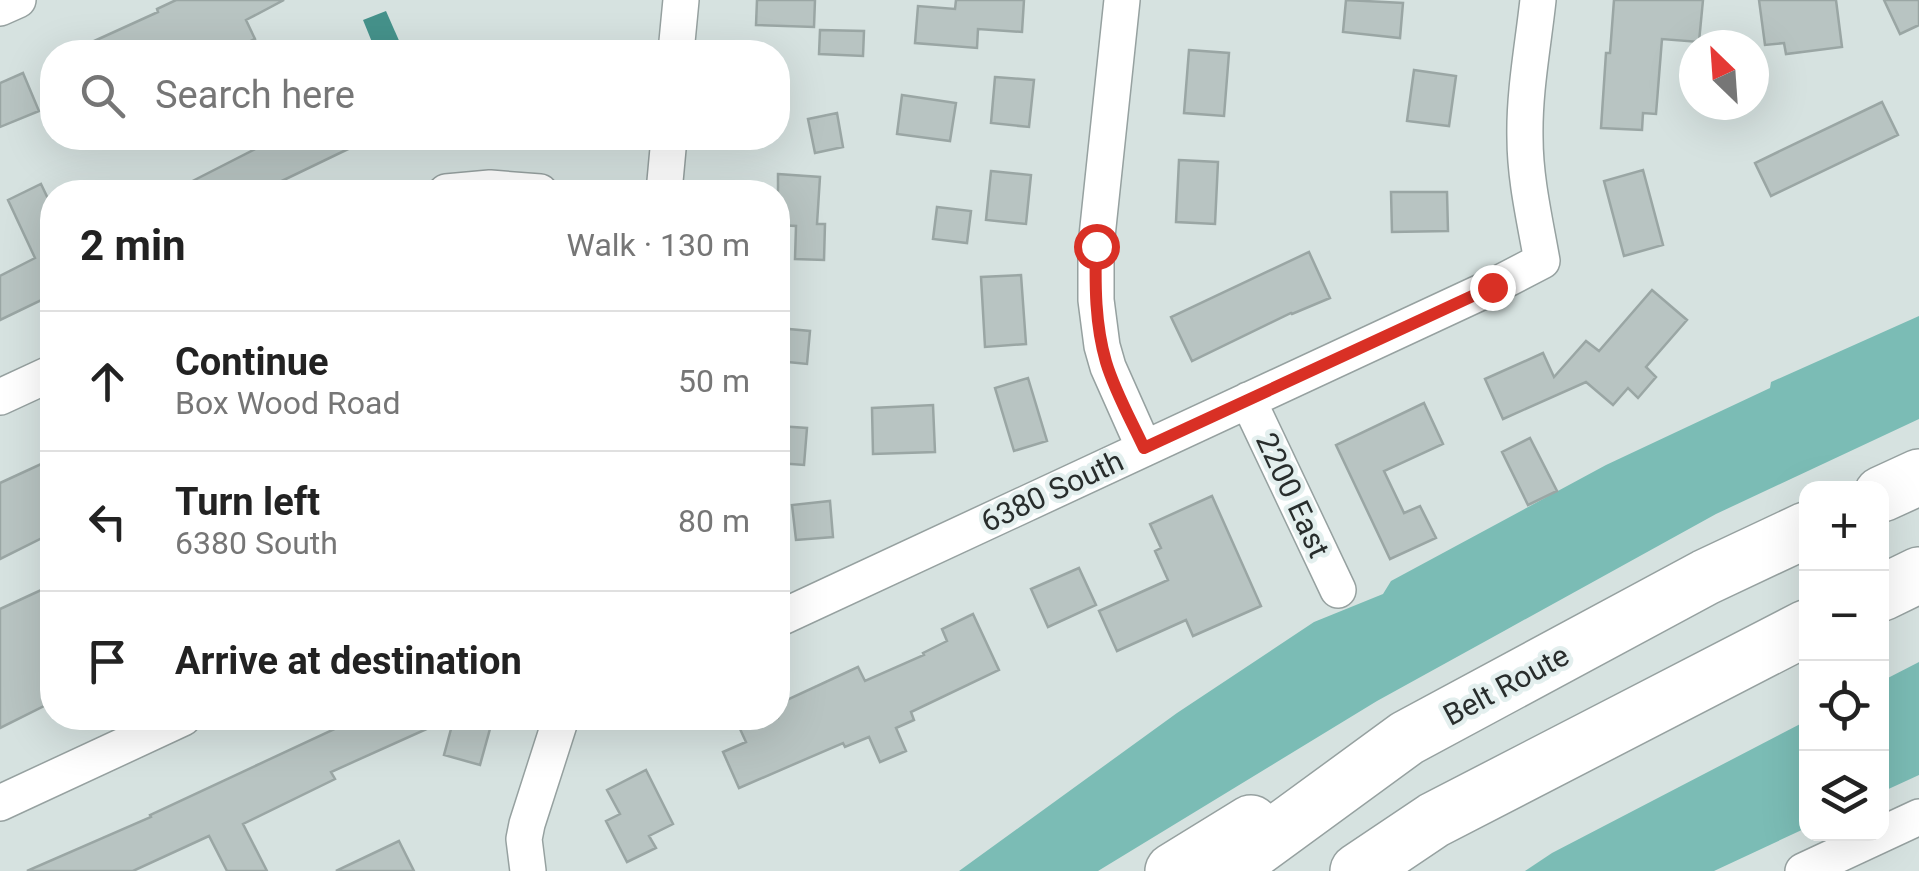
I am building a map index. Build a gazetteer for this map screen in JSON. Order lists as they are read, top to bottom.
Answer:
{
  "streets": {
    "highway": ["Belt Route"],
    "street": ["6380 South", "2200 East"]
  },
  "crossings": [
    ["6380 South", "2200 East"]
  ],
  "north": "top left",
  "page": {
    "search": "Search here",
    "heading": ["2 min", "Walk · 130 m"],
    "list": [
      ["Continue", "Box Wood Road", "50 m"],
      ["Turn left", "6380 South", "80 m"],
      "Arrive at destination"
    ],
    "map_buttons": ["+", "−"]
  }
}
